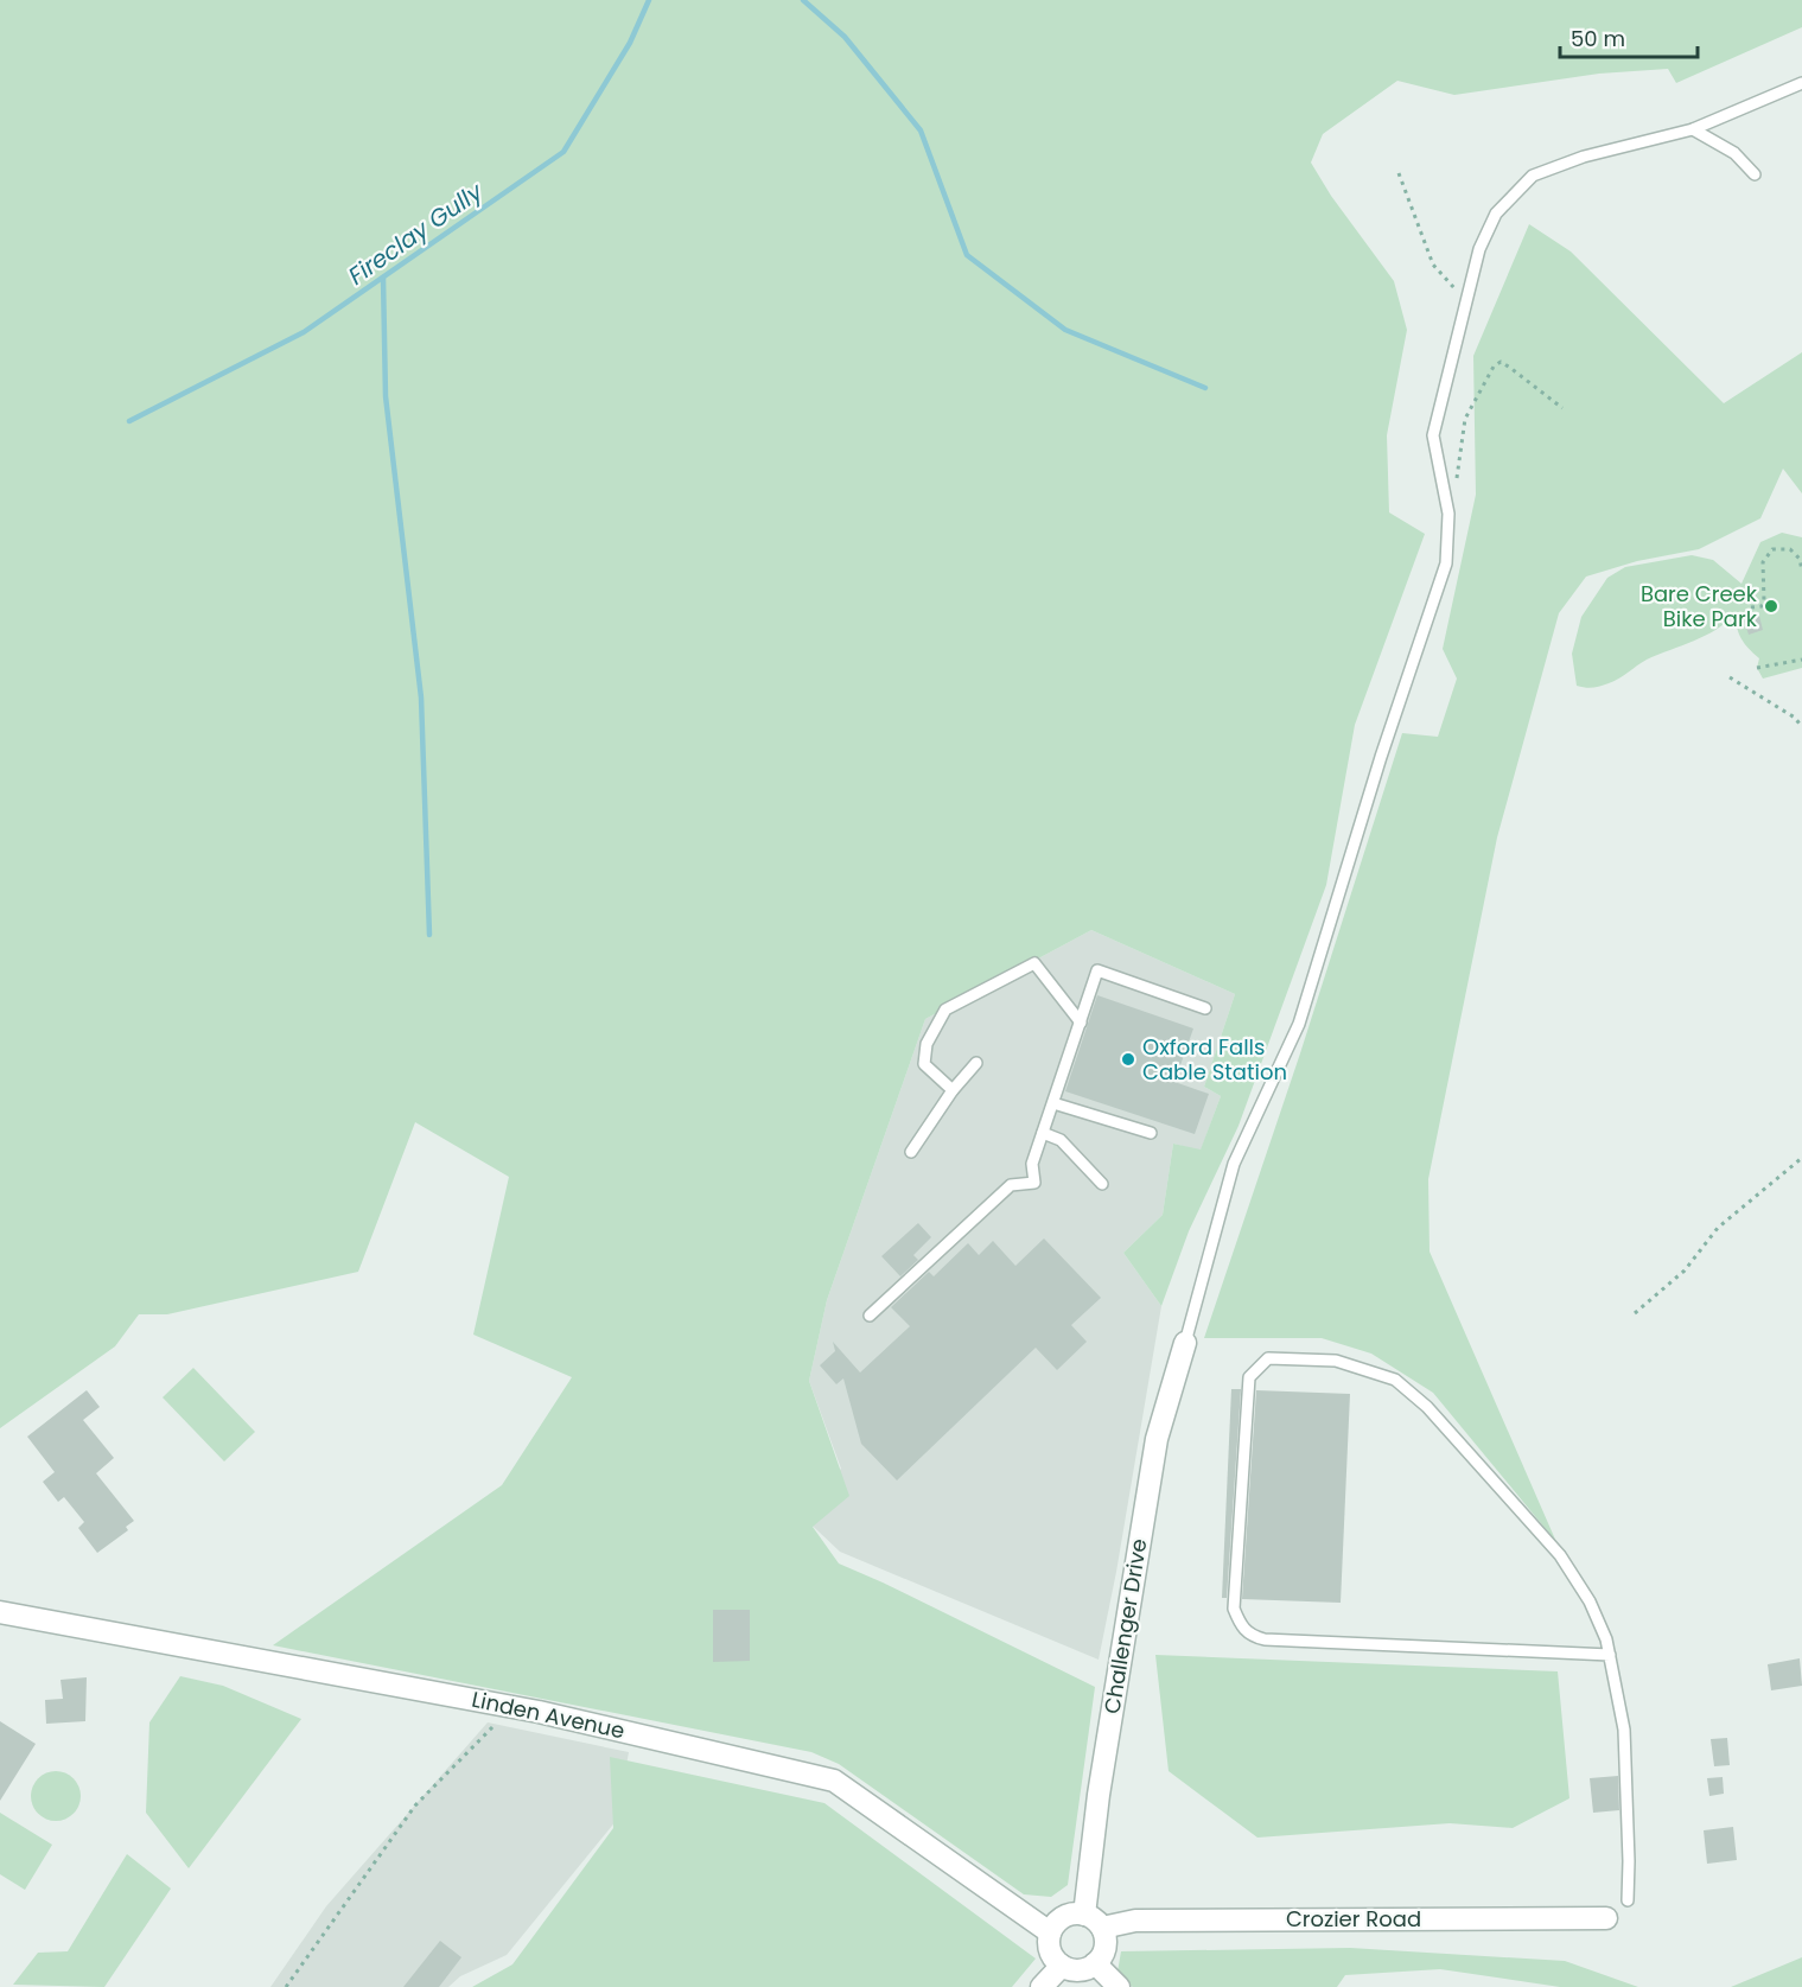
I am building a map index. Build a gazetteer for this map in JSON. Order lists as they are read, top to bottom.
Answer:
{
  "streets": {
    "street": ["Challenger Drive", "Linden Avenue", "Crozier Road"]
  },
  "crossings": [
    ["Challenger Drive", "Linden Avenue"],
    ["Challenger Drive", "Crozier Road"],
    ["Linden Avenue", "Crozier Road"]
  ],
  "water": ["Fireclay Gully"],
  "places": ["Bare Creek Bike Park", "Oxford Falls Cable Station"],
  "scale_bar": "50 m"
}
